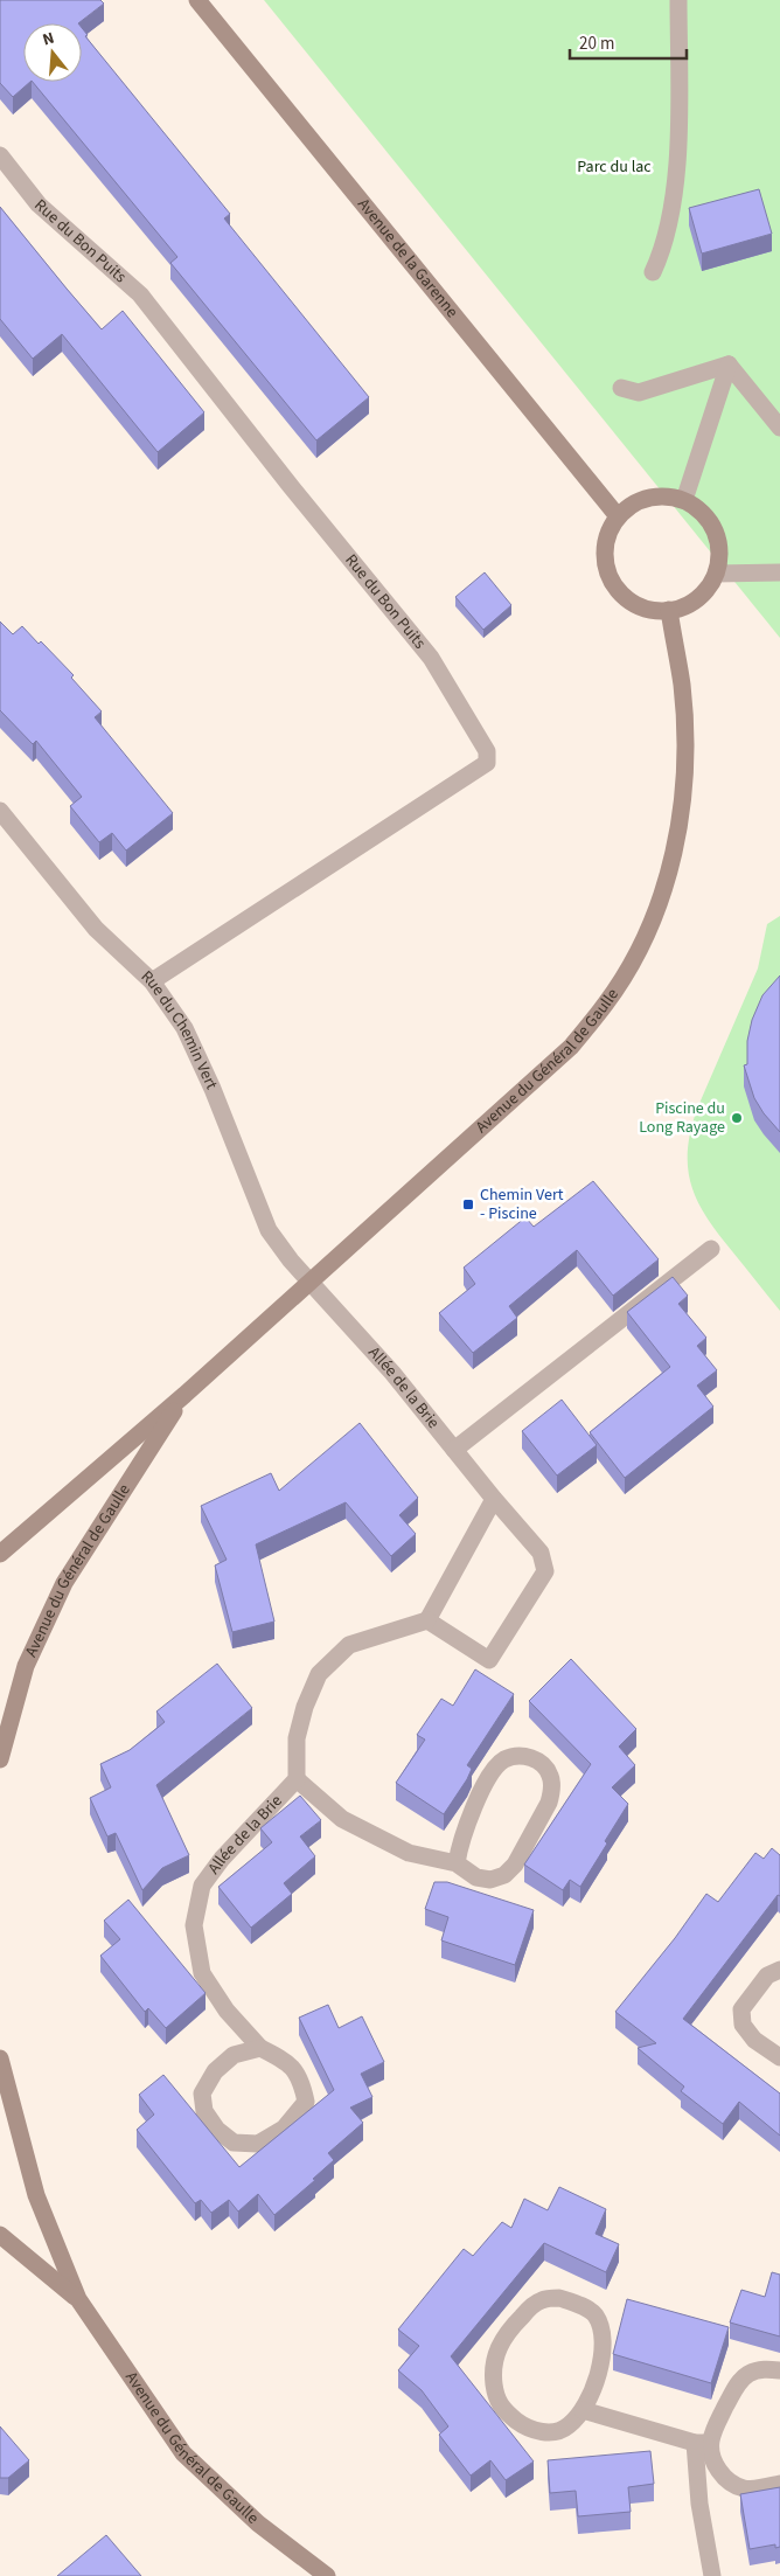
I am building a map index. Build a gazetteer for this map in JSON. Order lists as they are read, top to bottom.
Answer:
{
  "streets": {
    "street": [
      "Rue du Bon Puits",
      "Avenue de la Garenne",
      "Rue du Chemin Vert",
      "Avenue du Général de Gaulle",
      "Allée de la Brie"
    ]
  },
  "crossings": [
    ["Rue du Bon Puits", "Rue du Chemin Vert"],
    ["Avenue de la Garenne", "Avenue du Général de Gaulle"],
    ["Rue du Chemin Vert", "Avenue du Général de Gaulle"],
    ["Rue du Chemin Vert", "Allée de la Brie"],
    ["Avenue du Général de Gaulle", "Allée de la Brie"]
  ],
  "parks": ["Parc du lac"],
  "places": {
    "other": ["Piscine du Long Rayage"],
    "transit": ["Chemin Vert - Piscine"]
  },
  "scale_bar": "20 m",
  "north": "top"
}
